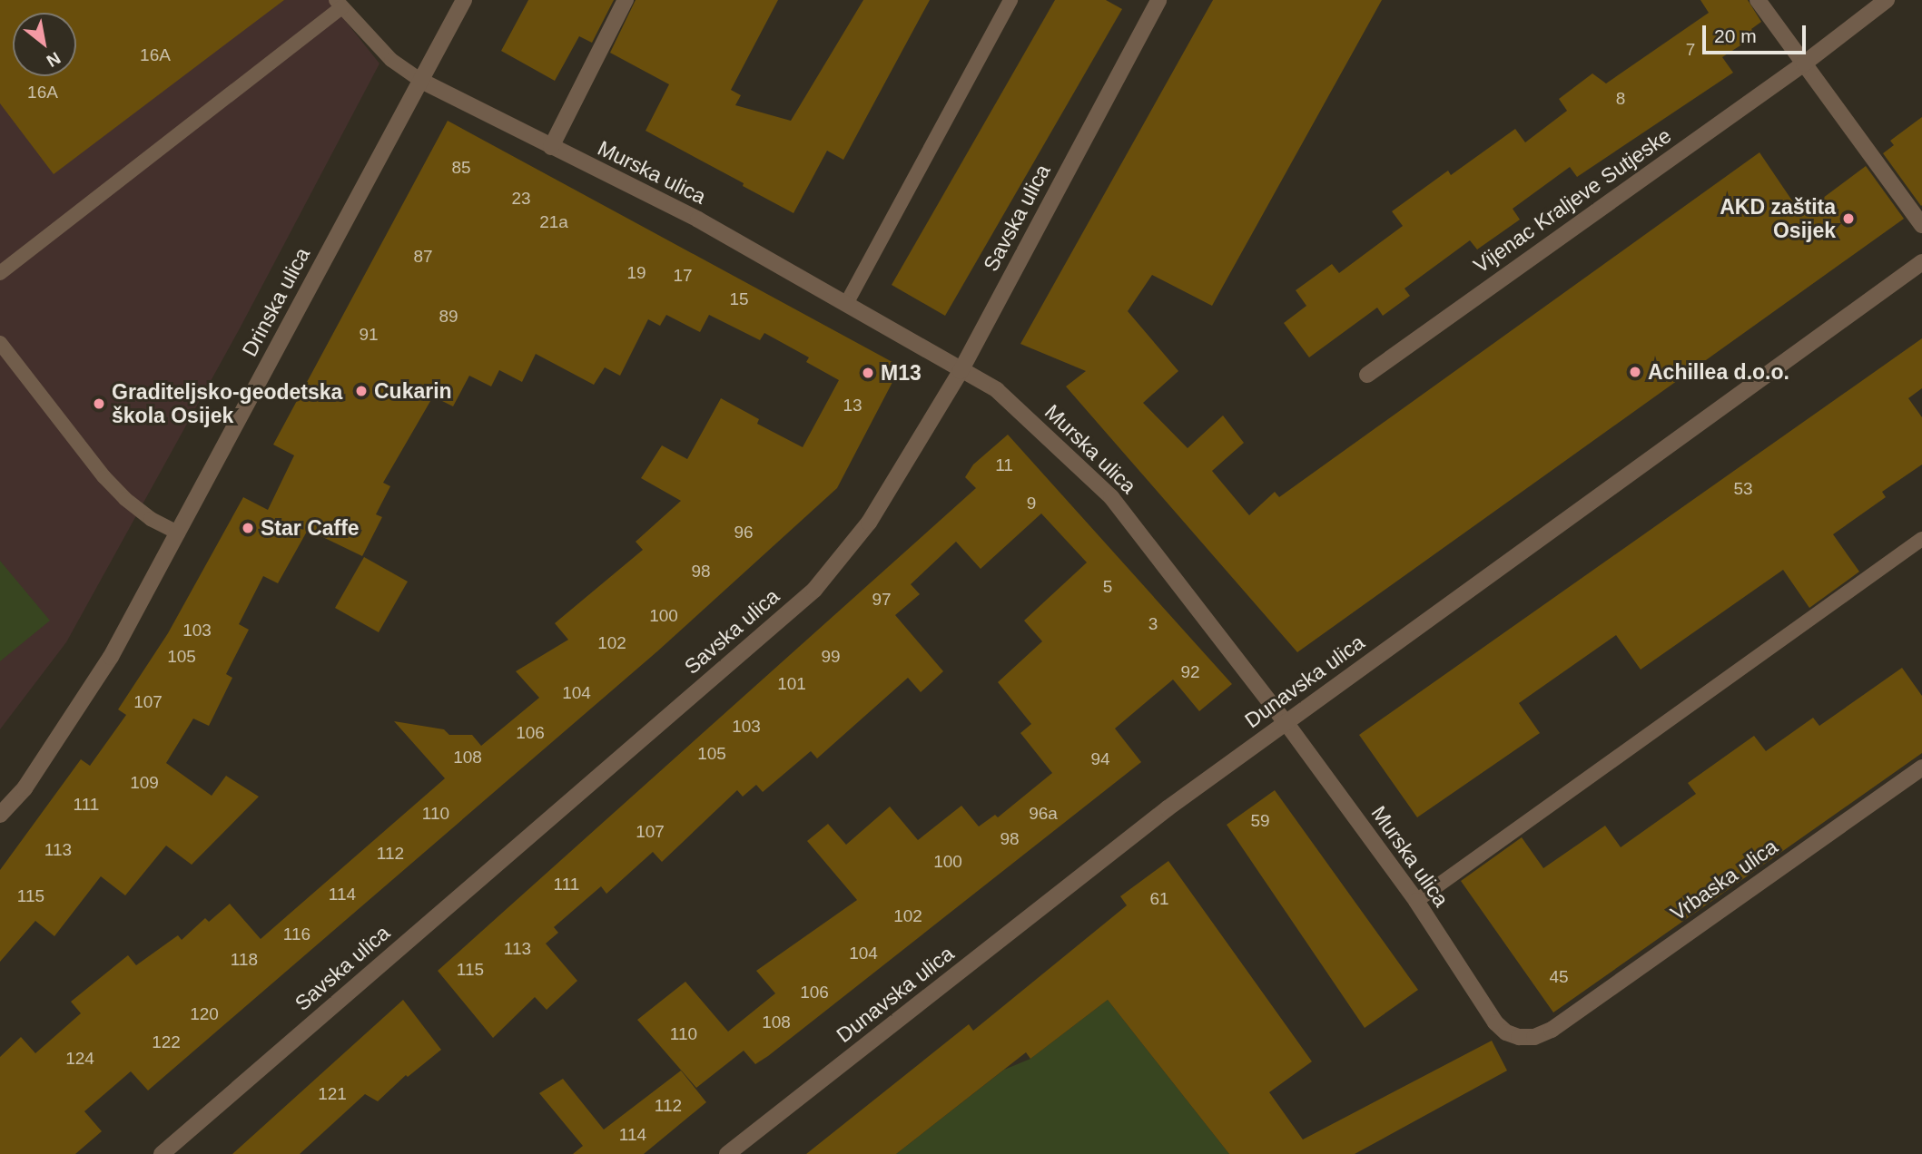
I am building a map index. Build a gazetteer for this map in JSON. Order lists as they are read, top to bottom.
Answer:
{
  "streets": {
    "street": [
      "Murska ulica",
      "Vijenac Kraljeve Sutjeske",
      "Savska ulica",
      "Drinska ulica",
      "Dunavska ulica",
      "Vrbaska ulica"
    ]
  },
  "crossings": [
    ["Murska ulica", "Savska ulica"],
    ["Murska ulica", "Drinska ulica"],
    ["Murska ulica", "Dunavska ulica"],
    ["Murska ulica", "Vrbaska ulica"]
  ],
  "places": [
    "AKD zaštita Osijek",
    "Achillea d.o.o.",
    "M13",
    "Cukarin",
    "Graditeljsko-geodetska škola Osijek",
    "Star Caffe"
  ],
  "house_numbers": [
    "7",
    "16A",
    "16A",
    "8",
    "85",
    "23",
    "21a",
    "87",
    "19",
    "17",
    "15",
    "89",
    "91",
    "13",
    "11",
    "53",
    "9",
    "96",
    "98",
    "5",
    "97",
    "100",
    "3",
    "103",
    "102",
    "105",
    "99",
    "92",
    "101",
    "104",
    "107",
    "103",
    "106",
    "105",
    "108",
    "94",
    "109",
    "111",
    "110",
    "96a",
    "59",
    "107",
    "98",
    "113",
    "112",
    "100",
    "111",
    "114",
    "115",
    "61",
    "102",
    "116",
    "113",
    "104",
    "118",
    "115",
    "45",
    "106",
    "120",
    "108",
    "110",
    "122",
    "124",
    "121",
    "112",
    "114"
  ],
  "scale_bar": "20 m",
  "north": "bottom right"
}
